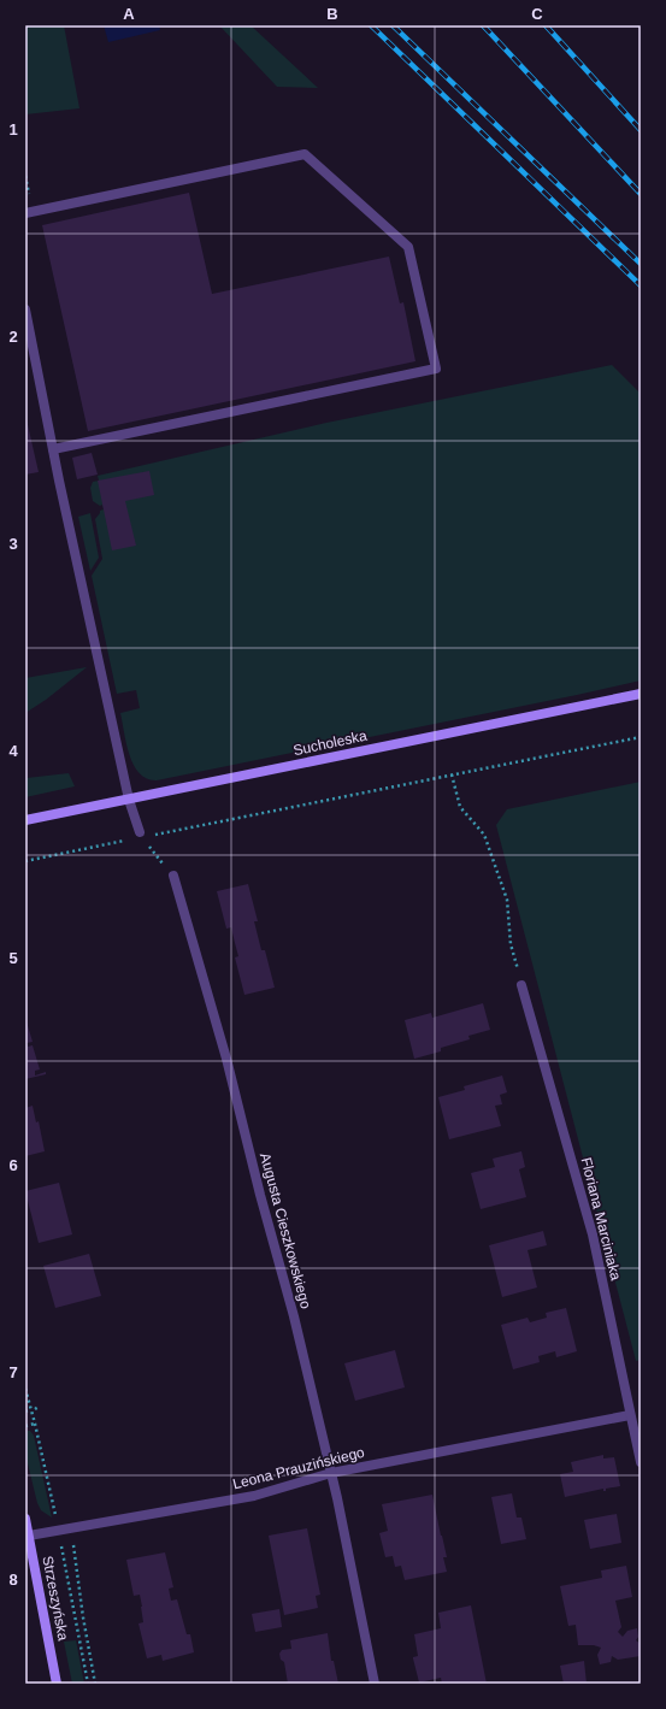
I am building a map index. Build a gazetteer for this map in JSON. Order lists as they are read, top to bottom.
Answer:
{
  "streets": {
    "street": [
      "Sucholeska",
      "Floriana Marciniaka",
      "Augusta Cieszkowskiego",
      "Leona Prauzińskiego",
      "Strzeszyńska"
    ]
  },
  "crossings": [
    ["Floriana Marciniaka", "Leona Prauzińskiego"],
    ["Augusta Cieszkowskiego", "Leona Prauzińskiego"],
    ["Leona Prauzińskiego", "Strzeszyńska"]
  ],
  "grid": {
    "columns": ["A", "B", "C"],
    "rows": [
      "1",
      "2",
      "3",
      "4",
      "5",
      "6",
      "7",
      "8"
    ]
  }
}
